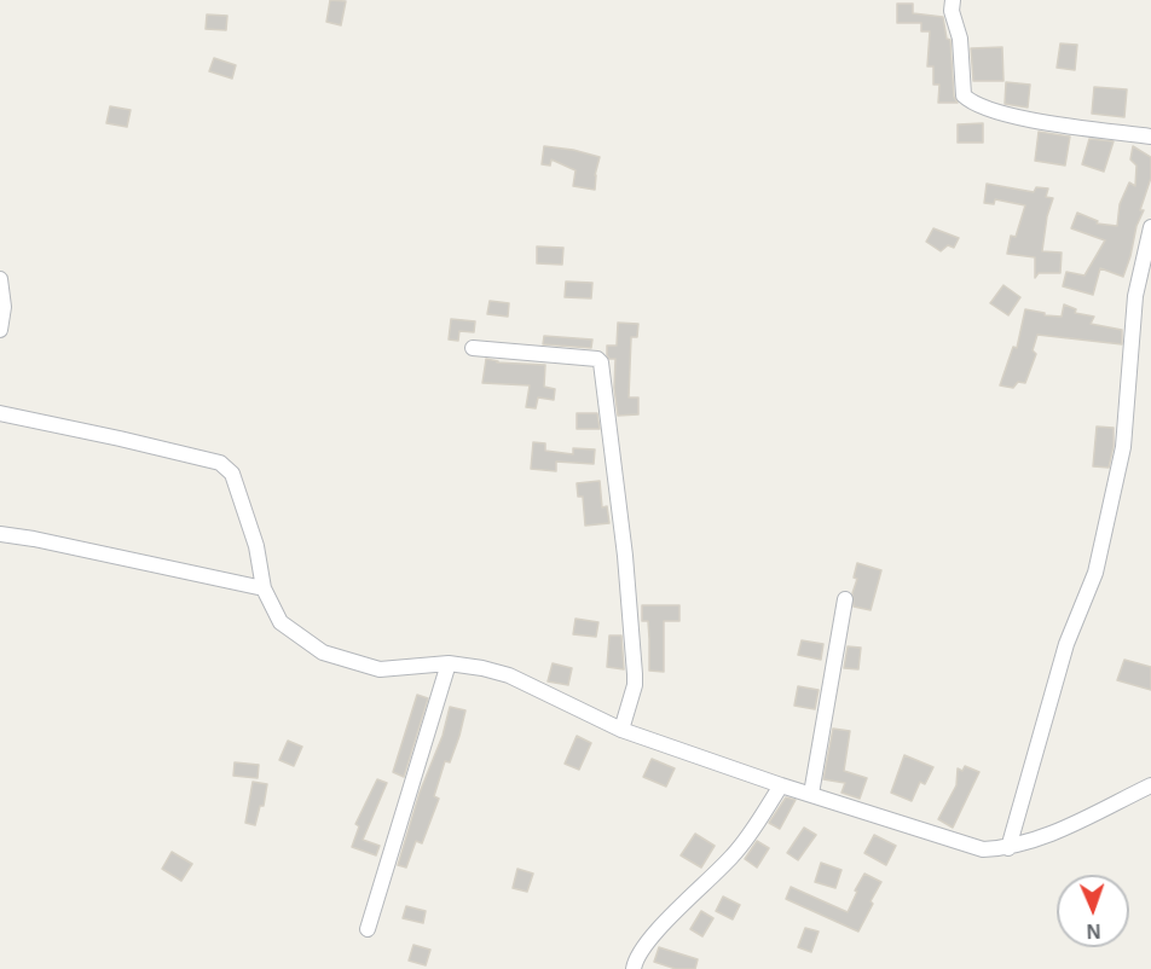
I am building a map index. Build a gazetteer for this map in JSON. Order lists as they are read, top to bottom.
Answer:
{
  "north": "bottom"
}
